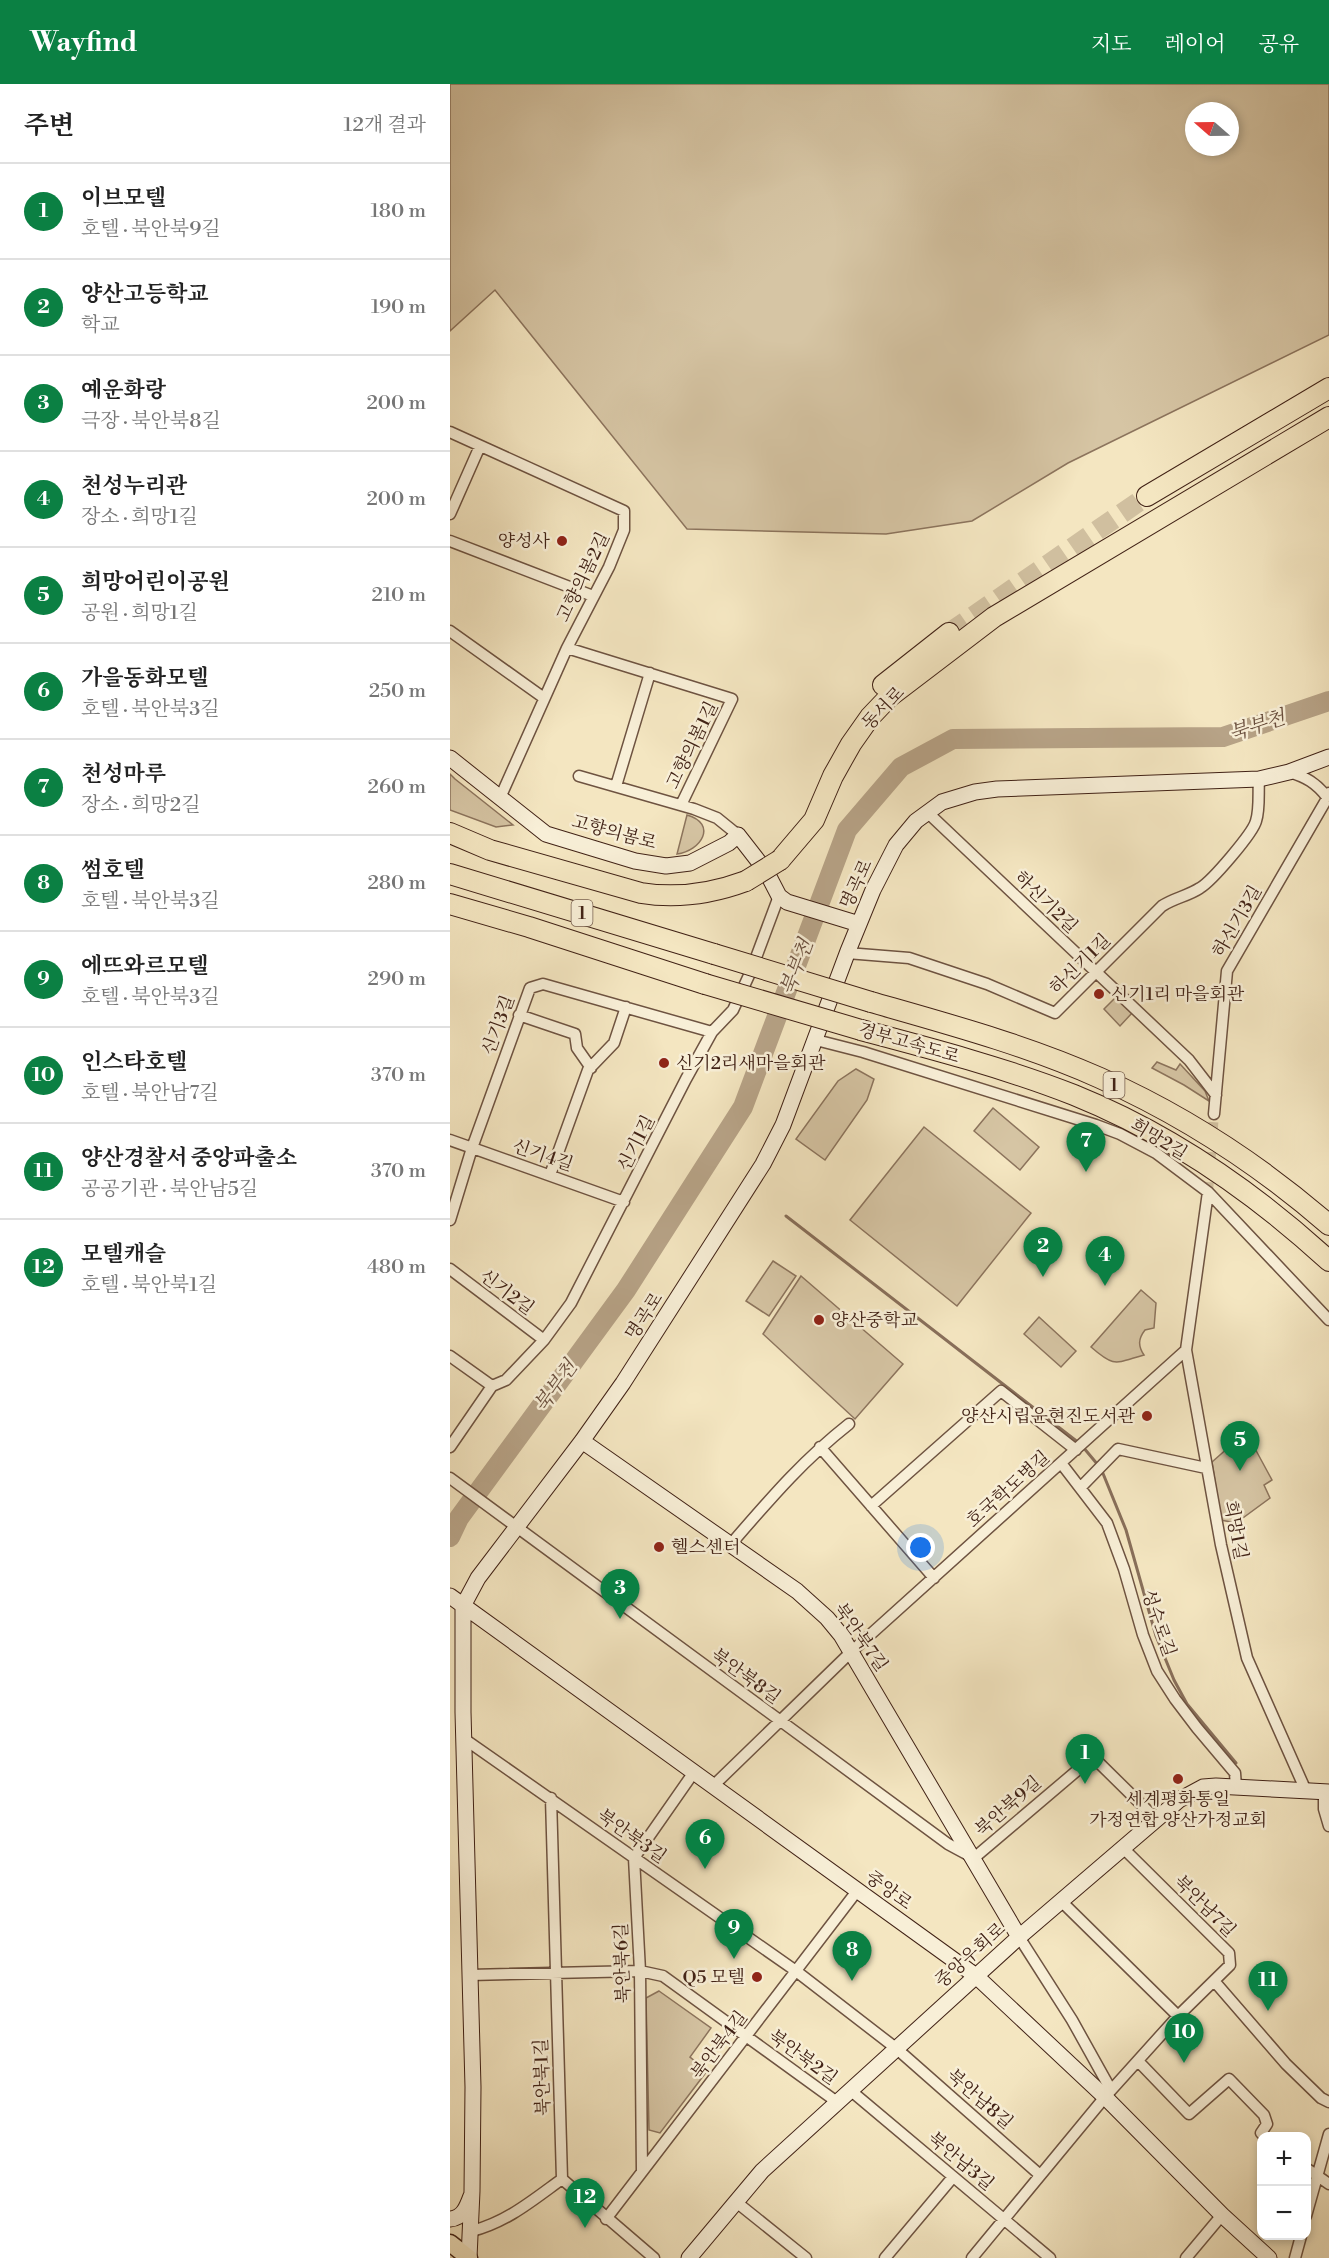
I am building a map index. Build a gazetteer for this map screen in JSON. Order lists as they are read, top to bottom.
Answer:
{
  "streets": {
    "highway": ["동서로", "1", "경부고속도로"],
    "main road": [
      "고향의봄로",
      "명곡로",
      "북안북7길",
      "중앙로",
      "중앙우회로"
    ],
    "street": [
      "고향의봄2길",
      "고향의봄1길",
      "하신기2길",
      "하신기3길",
      "하신기1길",
      "신기3길",
      "희망2길",
      "신기1길",
      "신기4길",
      "신기2길",
      "호국학도병길",
      "희망1길",
      "성수로길",
      "북안북8길",
      "북안북9길",
      "북안북3길",
      "북안남7길",
      "북안북6길",
      "북안북4길",
      "북안북2길",
      "북안북1길",
      "북안남8길",
      "북안남3길"
    ]
  },
  "crossings": [
    ["고향의봄2길", "고향의봄1길"],
    ["고향의봄2길", "고향의봄로"],
    ["고향의봄1길", "고향의봄로"],
    ["명곡로", "하신기2길"],
    ["명곡로", "하신기1길"],
    ["명곡로", "희망2길"],
    ["명곡로", "북안북7길"],
    ["명곡로", "북안북8길"],
    ["명곡로", "북안북3길"],
    ["명곡로", "중앙로"],
    ["명곡로", "북안북2길"],
    ["하신기2길", "하신기3길"],
    ["하신기2길", "하신기1길"],
    ["신기3길", "신기1길"],
    ["신기3길", "신기4길"],
    ["희망2길", "희망1길"],
    ["신기1길", "신기4길"],
    ["신기1길", "신기2길"],
    ["호국학도병길", "희망1길"],
    ["호국학도병길", "성수로길"],
    ["호국학도병길", "북안북7길"],
    ["호국학도병길", "북안북8길"],
    ["호국학도병길", "중앙로"],
    ["희망1길", "중앙우회로"],
    ["성수로길", "중앙우회로"],
    ["북안북7길", "북안북8길"],
    ["북안북7길", "북안북9길"],
    ["북안북7길", "중앙우회로"],
    ["북안북8길", "북안북9길"],
    ["북안북9길", "중앙우회로"],
    ["북안북3길", "중앙우회로"],
    ["북안북3길", "북안북6길"],
    ["북안북3길", "북안북4길"],
    ["북안북3길", "북안남8길"],
    ["중앙로", "북안남7길"],
    ["중앙로", "중앙우회로"],
    ["중앙로", "북안북4길"],
    ["북안남7길", "중앙우회로"],
    ["중앙우회로", "북안북2길"],
    ["중앙우회로", "북안남8길"],
    ["중앙우회로", "북안남3길"],
    ["북안북6길", "북안북4길"],
    ["북안북6길", "북안북2길"],
    ["북안북4길", "북안북2길"],
    ["북안북2길", "북안북1길"]
  ],
  "water": ["북부천"],
  "places": [
    "양성사",
    "신기1리 마을회관",
    "신기2리새마을회관",
    "양산중학교",
    "양산시립윤현진도서관",
    "헬스센터",
    "세계평화통일 가정연합 양산가정교회",
    "Q5 모텔"
  ],
  "north": "left",
  "page": {
    "header": "Wayfind",
    "nav": ["지도", "레이어", "공유"],
    "heading": ["주변", "12개 결과"],
    "list": [
      {
        "mark": "1",
        "name": "이브모텔",
        "note": "호텔 · 북안북9길",
        "value": "180 m"
      },
      {
        "mark": "2",
        "name": "양산고등학교",
        "note": "학교",
        "value": "190 m"
      },
      {
        "mark": "3",
        "name": "예운화랑",
        "note": "극장 · 북안북8길",
        "value": "200 m"
      },
      {
        "mark": "4",
        "name": "천성누리관",
        "note": "장소 · 희망1길",
        "value": "200 m"
      },
      {
        "mark": "5",
        "name": "희망어린이공원",
        "note": "공원 · 희망1길",
        "value": "210 m"
      },
      {
        "mark": "6",
        "name": "가을동화모텔",
        "note": "호텔 · 북안북3길",
        "value": "250 m"
      },
      {
        "mark": "7",
        "name": "천성마루",
        "note": "장소 · 희망2길",
        "value": "260 m"
      },
      {
        "mark": "8",
        "name": "썸호텔",
        "note": "호텔 · 북안북3길",
        "value": "280 m"
      },
      {
        "mark": "9",
        "name": "에뜨와르모텔",
        "note": "호텔 · 북안북3길",
        "value": "290 m"
      },
      {
        "mark": "10",
        "name": "인스타호텔",
        "note": "호텔 · 북안남7길",
        "value": "370 m"
      },
      {
        "mark": "11",
        "name": "양산경찰서 중앙파출소",
        "note": "공공기관 · 북안남5길",
        "value": "370 m"
      },
      {
        "mark": "12",
        "name": "모텔캐슬",
        "note": "호텔 · 북안북1길",
        "value": "480 m"
      }
    ],
    "pins": [
      "7",
      "2",
      "4",
      "5",
      "3",
      "1",
      "6",
      "9",
      "8",
      "11",
      "10",
      "12"
    ],
    "map_buttons": ["+", "−"]
  }
}
